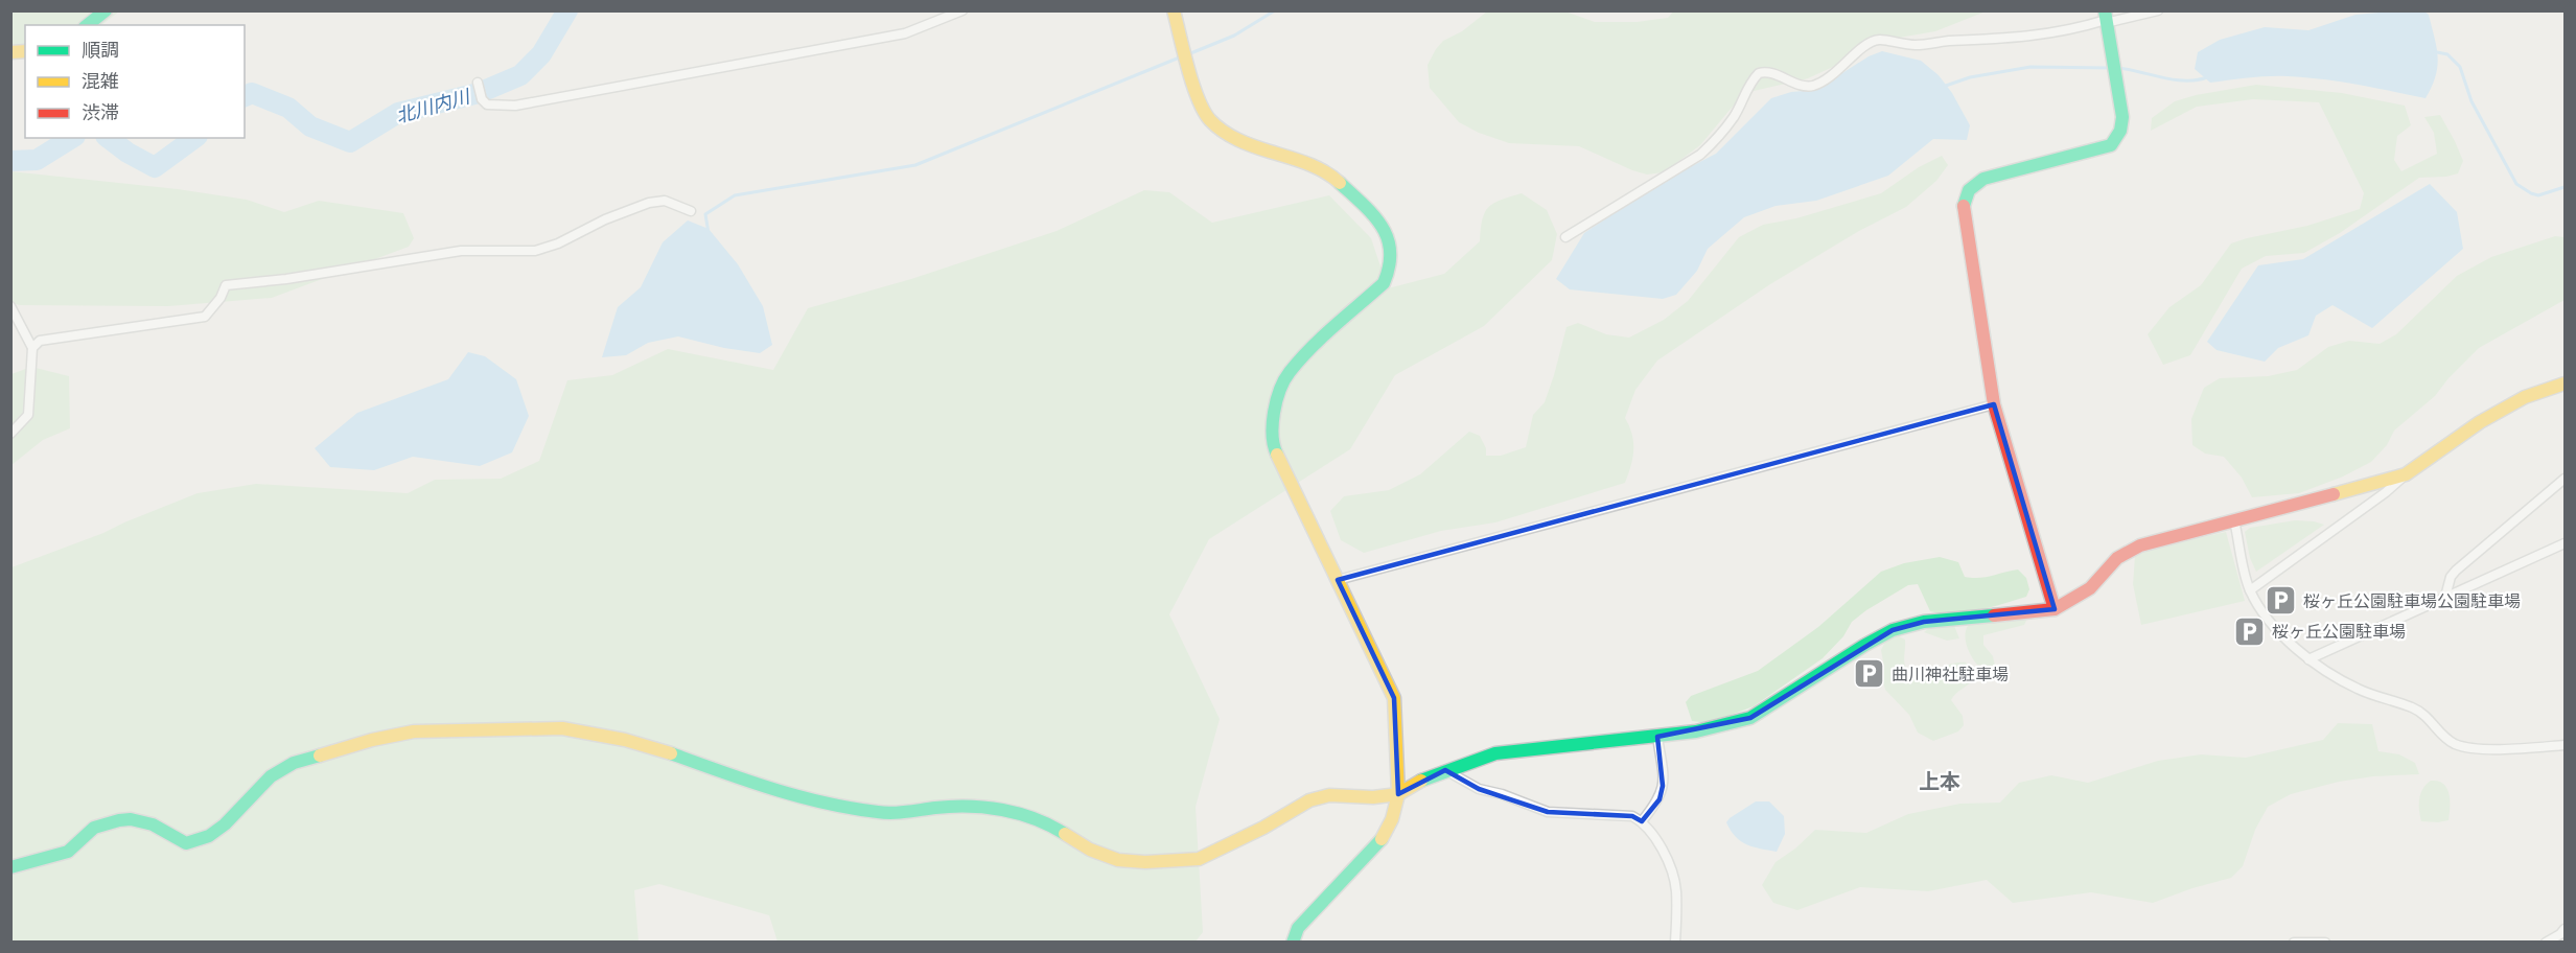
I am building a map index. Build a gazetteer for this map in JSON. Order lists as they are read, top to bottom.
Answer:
{
  "districts": ["上本"],
  "water": ["北川内川"],
  "places": {
    "parking": ["桜ヶ丘公園駐車場公園駐車場", "桜ヶ丘公園駐車場", "曲川神社駐車場"]
  },
  "legend": ["順調", "混雑", "渋滞"]
}
